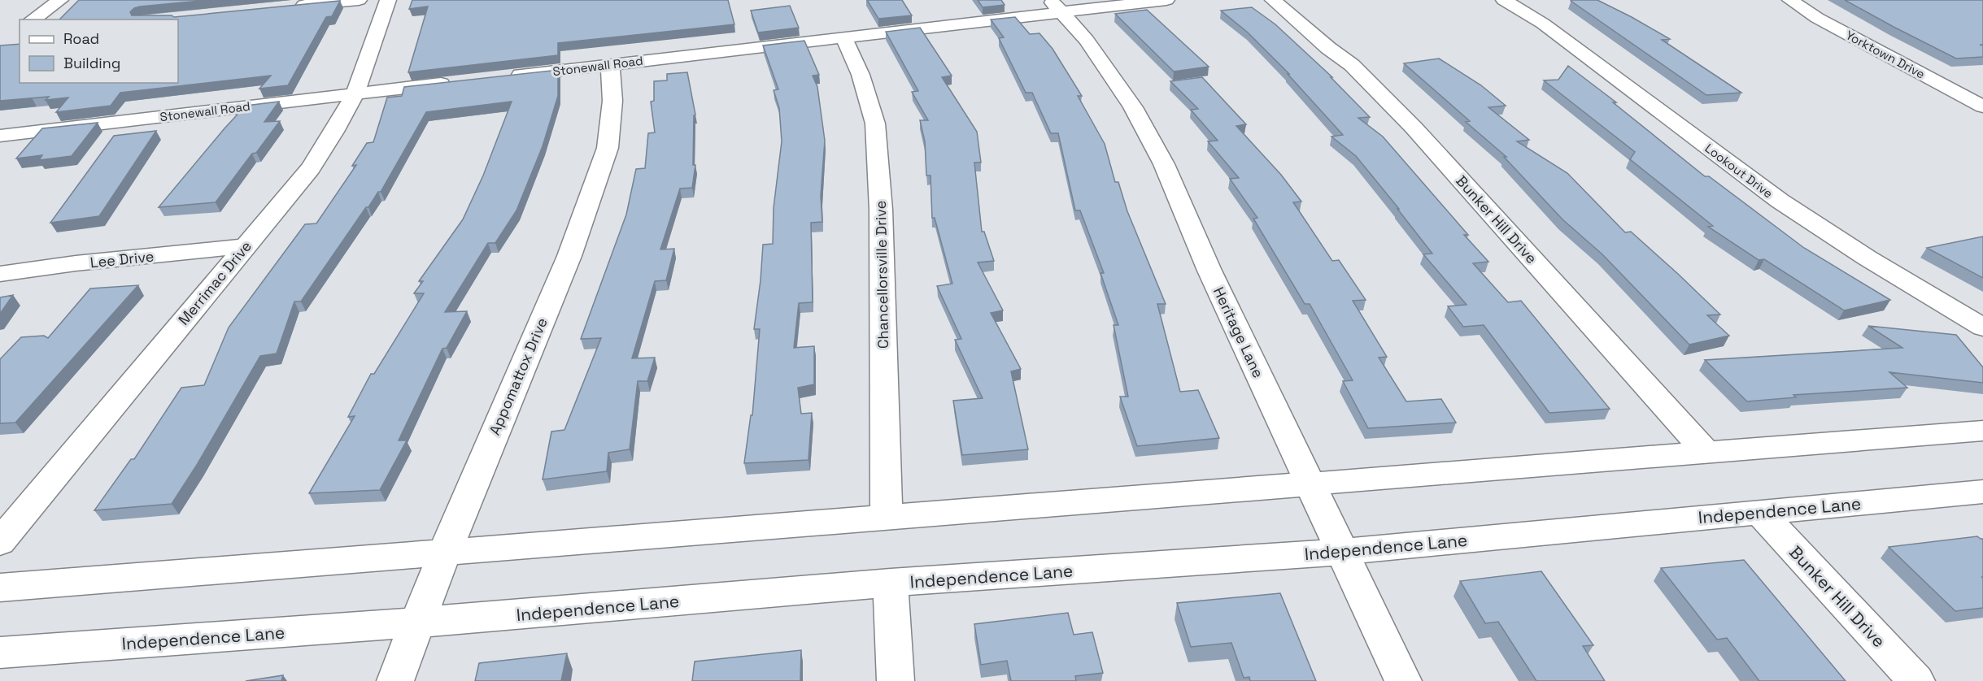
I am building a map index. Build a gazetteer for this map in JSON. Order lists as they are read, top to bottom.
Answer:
{
  "streets": {
    "street": [
      "Yorktown Drive",
      "Stonewall Road",
      "Lookout Drive",
      "Bunker Hill Drive",
      "Lee Drive",
      "Chancellorsville Drive",
      "Merrimac Drive",
      "Heritage Lane",
      "Appomattox Drive",
      "Independence Lane"
    ]
  },
  "crossings": [
    ["Stonewall Road", "Chancellorsville Drive"],
    ["Stonewall Road", "Merrimac Drive"],
    ["Stonewall Road", "Heritage Lane"],
    ["Stonewall Road", "Appomattox Drive"],
    ["Bunker Hill Drive", "Independence Lane"],
    ["Lee Drive", "Merrimac Drive"],
    ["Heritage Lane", "Independence Lane"],
    ["Appomattox Drive", "Independence Lane"]
  ],
  "legend": ["Road", "Building"]
}
